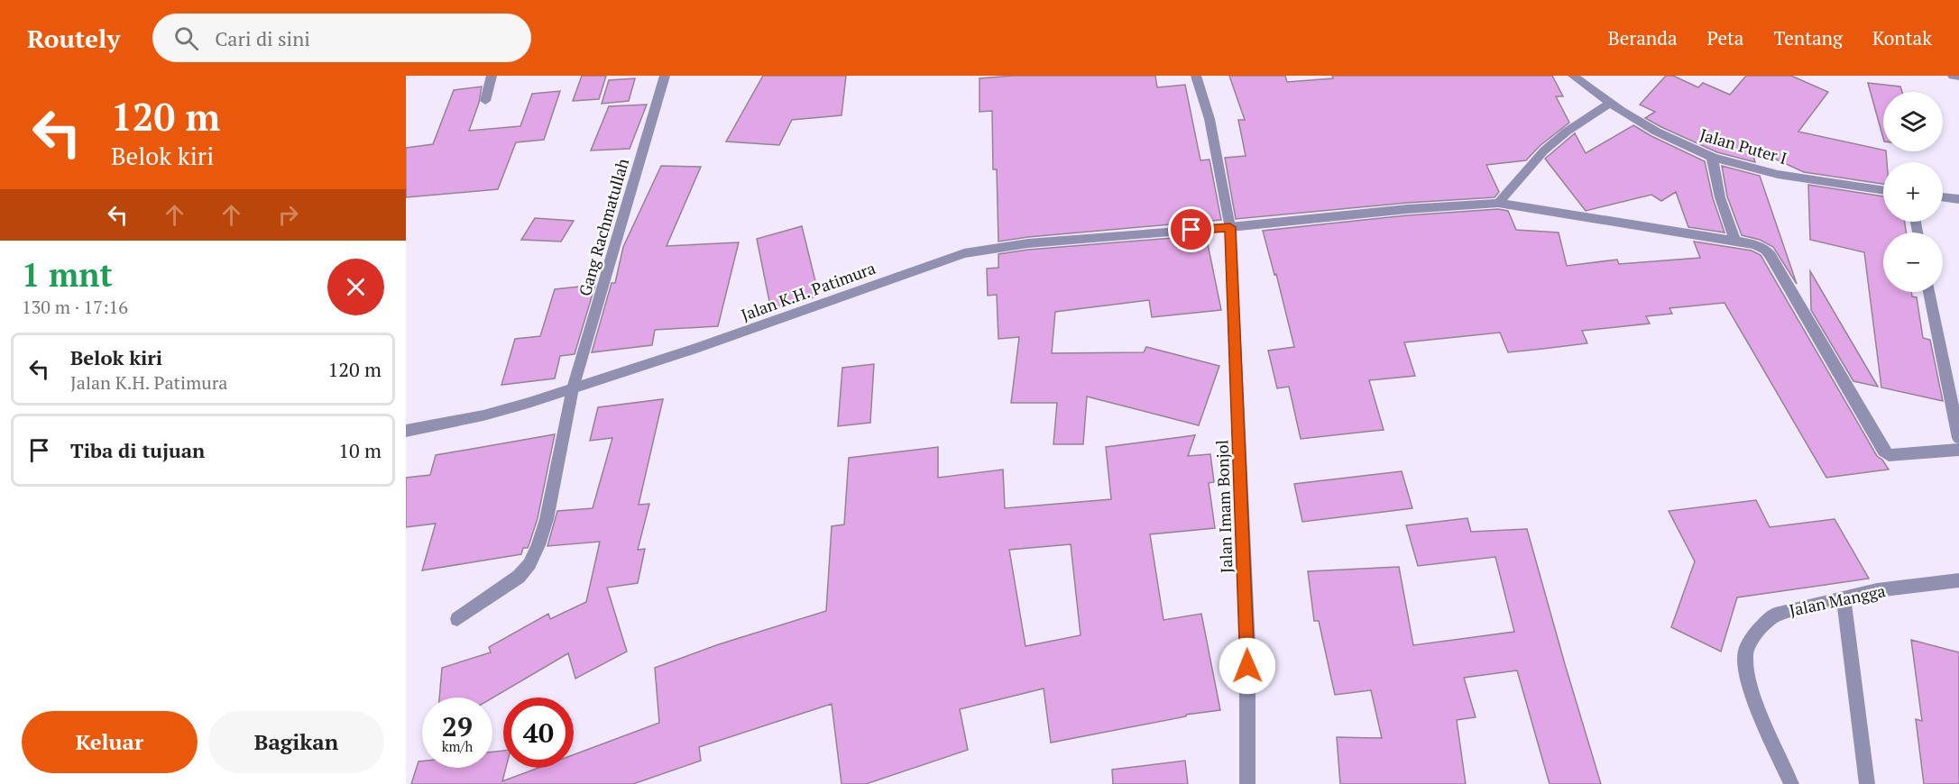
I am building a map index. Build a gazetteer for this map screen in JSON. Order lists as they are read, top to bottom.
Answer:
{
  "streets": {
    "street": [
      "Jalan Puter I",
      "Gang Rachmatullah",
      "Jalan K.H. Patimura",
      "Jalan Imam Bonjol",
      "Jalan Mangga"
    ]
  },
  "crossings": [
    ["Gang Rachmatullah", "Jalan K.H. Patimura"],
    ["Jalan K.H. Patimura", "Jalan Imam Bonjol"]
  ],
  "page": {
    "header": "Routely",
    "search": "Cari di sini",
    "nav": [
      "Beranda",
      "Peta",
      "Tentang",
      "Kontak"
    ],
    "turn": ["120 m", "Belok kiri"],
    "map_buttons": ["+", "−"],
    "heading": ["1 mnt", "130 m · 17:16"],
    "list": [
      {
        "name": "Belok kiri",
        "note": "Jalan K.H. Patimura",
        "value": "120 m"
      },
      {
        "name": "Tiba di tujuan",
        "value": "10 m"
      }
    ],
    "speed": "29 km/h",
    "limit": "40",
    "buttons": ["Keluar", "Bagikan"]
  }
}
